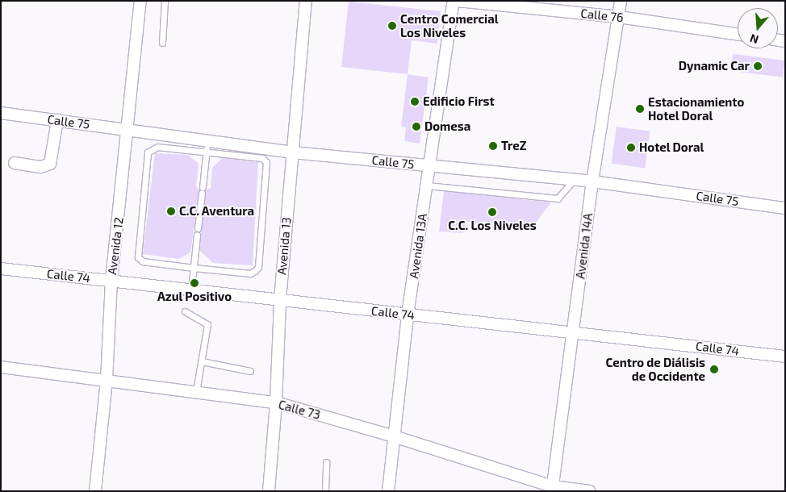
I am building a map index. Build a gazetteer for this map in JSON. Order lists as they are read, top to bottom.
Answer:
{
  "streets": {
    "street": [
      "Calle 76",
      "Calle 75",
      "Avenida 12",
      "Avenida 13",
      "Avenida 13A",
      "Avenida 14A",
      "Calle 74",
      "Calle 73"
    ]
  },
  "crossings": [
    ["Calle 76", "Avenida 14A"],
    ["Calle 75", "Avenida 12"],
    ["Calle 75", "Avenida 13"],
    ["Calle 75", "Avenida 13A"],
    ["Calle 75", "Avenida 14A"],
    ["Avenida 12", "Calle 74"],
    ["Avenida 12", "Calle 73"],
    ["Avenida 13", "Calle 74"],
    ["Avenida 13", "Calle 73"],
    ["Avenida 13A", "Calle 74"],
    ["Avenida 13A", "Calle 73"],
    ["Avenida 14A", "Calle 74"],
    ["Avenida 14A", "Calle 73"]
  ],
  "places": [
    "Centro Comercial Los Niveles",
    "Dynamic Car",
    "Edificio First",
    "Estacionamiento Hotel Doral",
    "Domesa",
    "TreZ",
    "Hotel Doral",
    "C.C. Aventura",
    "C.C. Los Niveles",
    "Azul Positivo",
    "Centro de Diálisis de Occidente"
  ],
  "north": "bottom"
}
